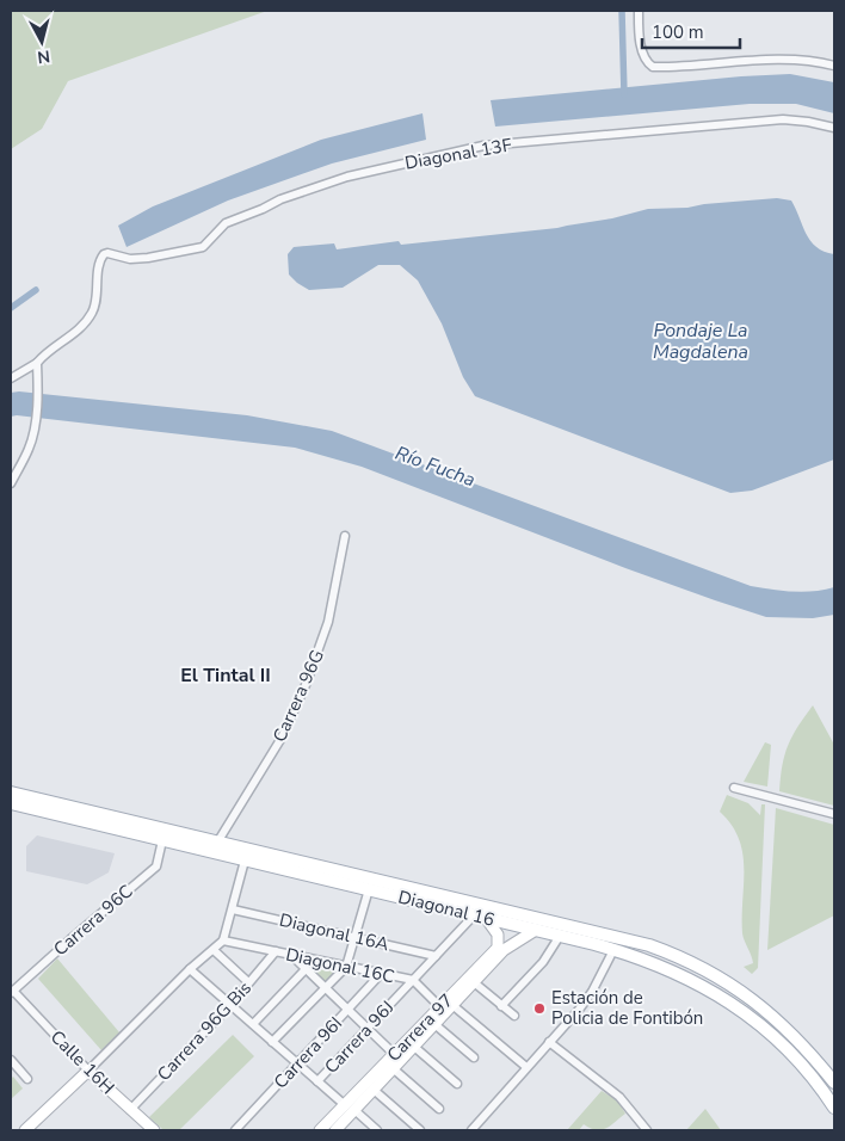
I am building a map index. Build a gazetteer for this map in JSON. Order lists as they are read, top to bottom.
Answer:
{
  "streets": {
    "main road": ["Diagonal 16"],
    "street": [
      "Diagonal 13F",
      "Carrera 96G",
      "Carrera 96C",
      "Diagonal 16A",
      "Diagonal 16C",
      "Carrera 97",
      "Carrera 96G Bis",
      "Carrera 96J",
      "Carrera 96I",
      "Calle 16H"
    ]
  },
  "crossings": [
    ["Carrera 96G", "Diagonal 16"],
    ["Diagonal 16", "Carrera 96C"],
    ["Diagonal 16", "Carrera 97"],
    ["Diagonal 16", "Carrera 96J"],
    ["Carrera 96C", "Calle 16H"],
    ["Diagonal 16A", "Carrera 96J"],
    ["Diagonal 16C", "Carrera 97"],
    ["Diagonal 16C", "Carrera 96G Bis"],
    ["Diagonal 16C", "Carrera 96J"],
    ["Diagonal 16C", "Carrera 96I"],
    ["Carrera 97", "Carrera 96J"],
    ["Carrera 96G Bis", "Calle 16H"]
  ],
  "districts": ["El Tintal II"],
  "water": ["Pondaje La Magdalena", "Río Fucha"],
  "places": ["Estación de Policia de Fontibón"],
  "scale_bar": "100 m",
  "north": "bottom"
}
